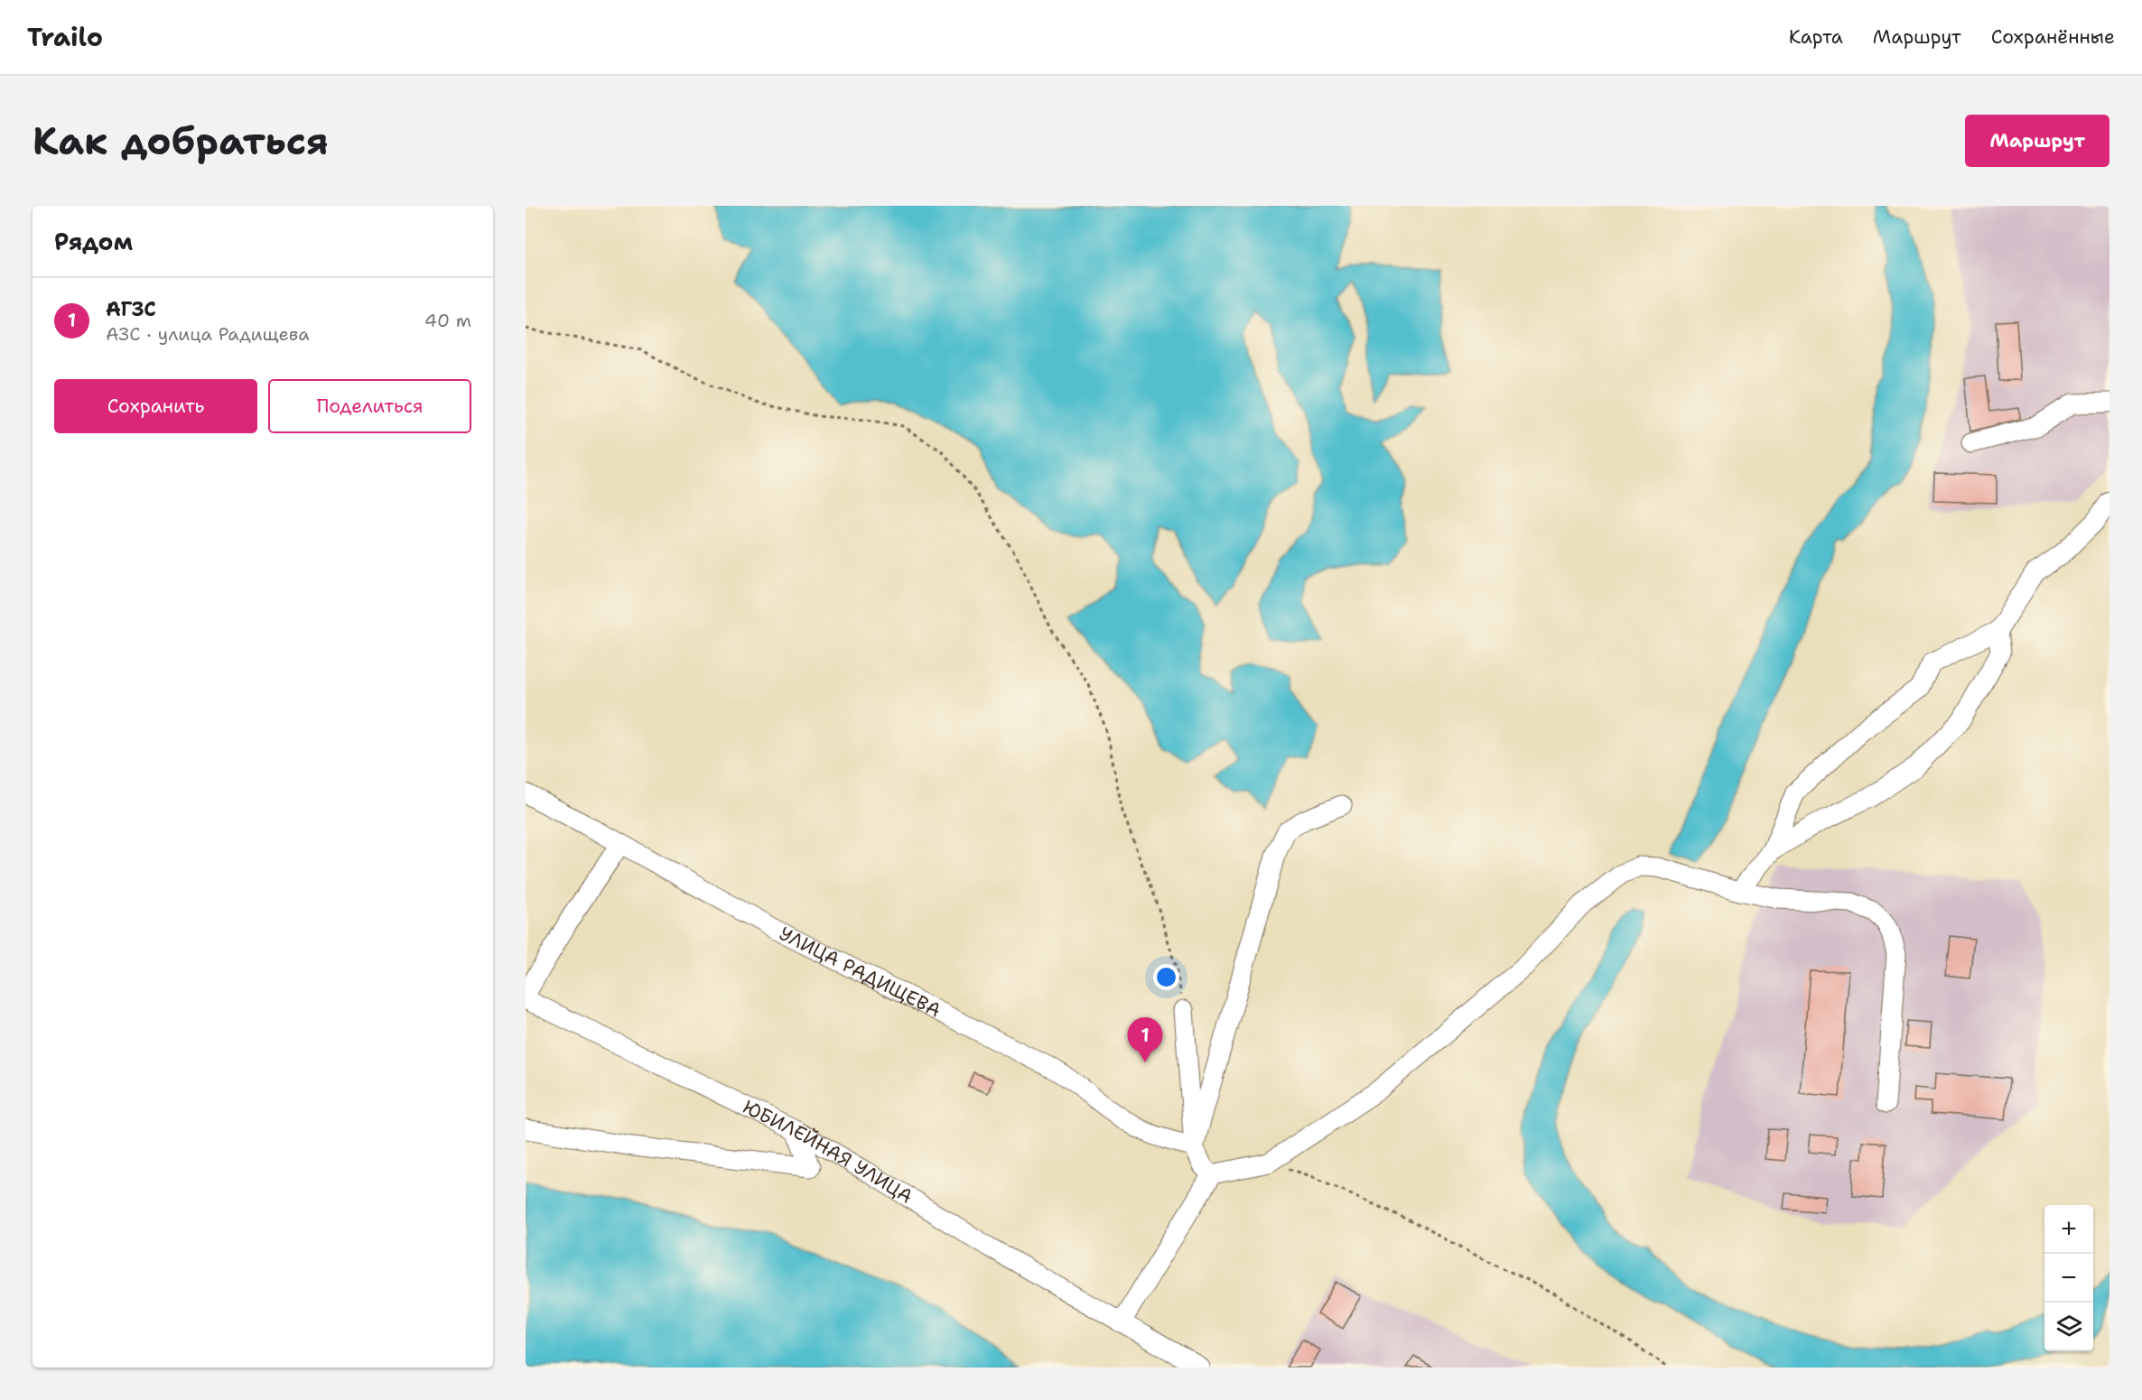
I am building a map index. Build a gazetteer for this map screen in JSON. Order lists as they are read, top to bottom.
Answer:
{
  "streets": {
    "street": ["УЛИЦА РАДИЩЕВА", "ЮБИЛЕЙНАЯ УЛИЦА"]
  },
  "page": {
    "header": "Trailo",
    "nav": ["Карта", "Маршрут", "Сохранённые"],
    "buttons": [
      "Маршрут",
      ["Сохранить", "Поделиться"]
    ],
    "title": "Как добраться",
    "heading": "Рядом",
    "list": [
      {
        "mark": "1",
        "name": "АГЗС",
        "note": "АЗС · улица Радищева",
        "value": "40 m"
      }
    ],
    "pins": "1",
    "map_buttons": ["+", "−"]
  }
}
